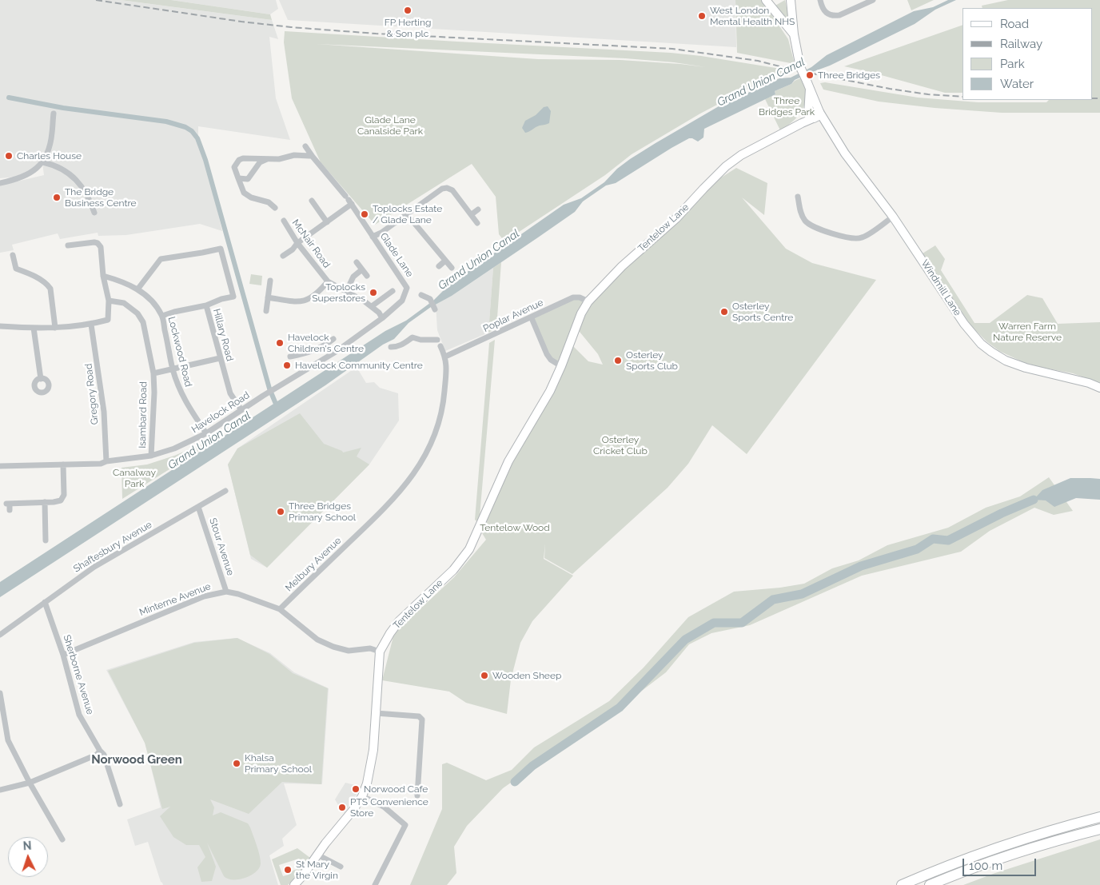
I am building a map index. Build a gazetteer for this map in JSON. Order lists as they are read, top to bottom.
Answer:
{
  "streets": {
    "main road": ["Tentelow Lane", "Windmill Lane"],
    "street": [
      "McNair Road",
      "Glade Lane",
      "Poplar Avenue",
      "Hillary Road",
      "Lockwood Road",
      "Gregory Road",
      "Havelock Road",
      "Isambard Road",
      "Shaftesbury Avenue",
      "Stour Avenue",
      "Melbury Avenue",
      "Minterne Avenue",
      "Sherborne Avenue"
    ]
  },
  "crossings": [
    ["Tentelow Lane", "Windmill Lane"],
    ["Tentelow Lane", "Poplar Avenue"],
    ["Tentelow Lane", "Minterne Avenue"],
    ["McNair Road", "Glade Lane"],
    ["McNair Road", "Havelock Road"],
    ["Glade Lane", "Havelock Road"],
    ["Poplar Avenue", "Melbury Avenue"],
    ["Hillary Road", "Lockwood Road"],
    ["Hillary Road", "Havelock Road"],
    ["Lockwood Road", "Havelock Road"],
    ["Gregory Road", "Havelock Road"],
    ["Havelock Road", "Isambard Road"],
    ["Shaftesbury Avenue", "Stour Avenue"],
    ["Shaftesbury Avenue", "Sherborne Avenue"],
    ["Stour Avenue", "Minterne Avenue"],
    ["Melbury Avenue", "Minterne Avenue"],
    ["Minterne Avenue", "Sherborne Avenue"]
  ],
  "districts": ["Norwood Green"],
  "water": ["Grand Union Canal"],
  "parks": [
    "Three Bridges Park",
    "Glade Lane Canalside Park",
    "Warren Farm Nature Reserve",
    "Osterley Cricket Club",
    "Canalway Park",
    "Tentelow Wood"
  ],
  "places": [
    "FP Herting & Son plc",
    "West London Mental Health NHS",
    "Three Bridges",
    "Charles House",
    "The Bridge Business Centre",
    "Toplocks Estate / Glade Lane",
    "Toplocks Superstores",
    "Osterley Sports Centre",
    "Havelock Children's Centre",
    "Osterley Sports Club",
    "Havelock Community Centre",
    "Three Bridges Primary School",
    "Wooden Sheep",
    "Khalsa Primary School",
    "Norwood Cafe",
    "PTS Convenience Store",
    "St Mary the Virgin"
  ],
  "legend": [
    "Road",
    "Railway",
    "Park",
    "Water"
  ],
  "scale_bar": "100 m",
  "north": "top"
}
